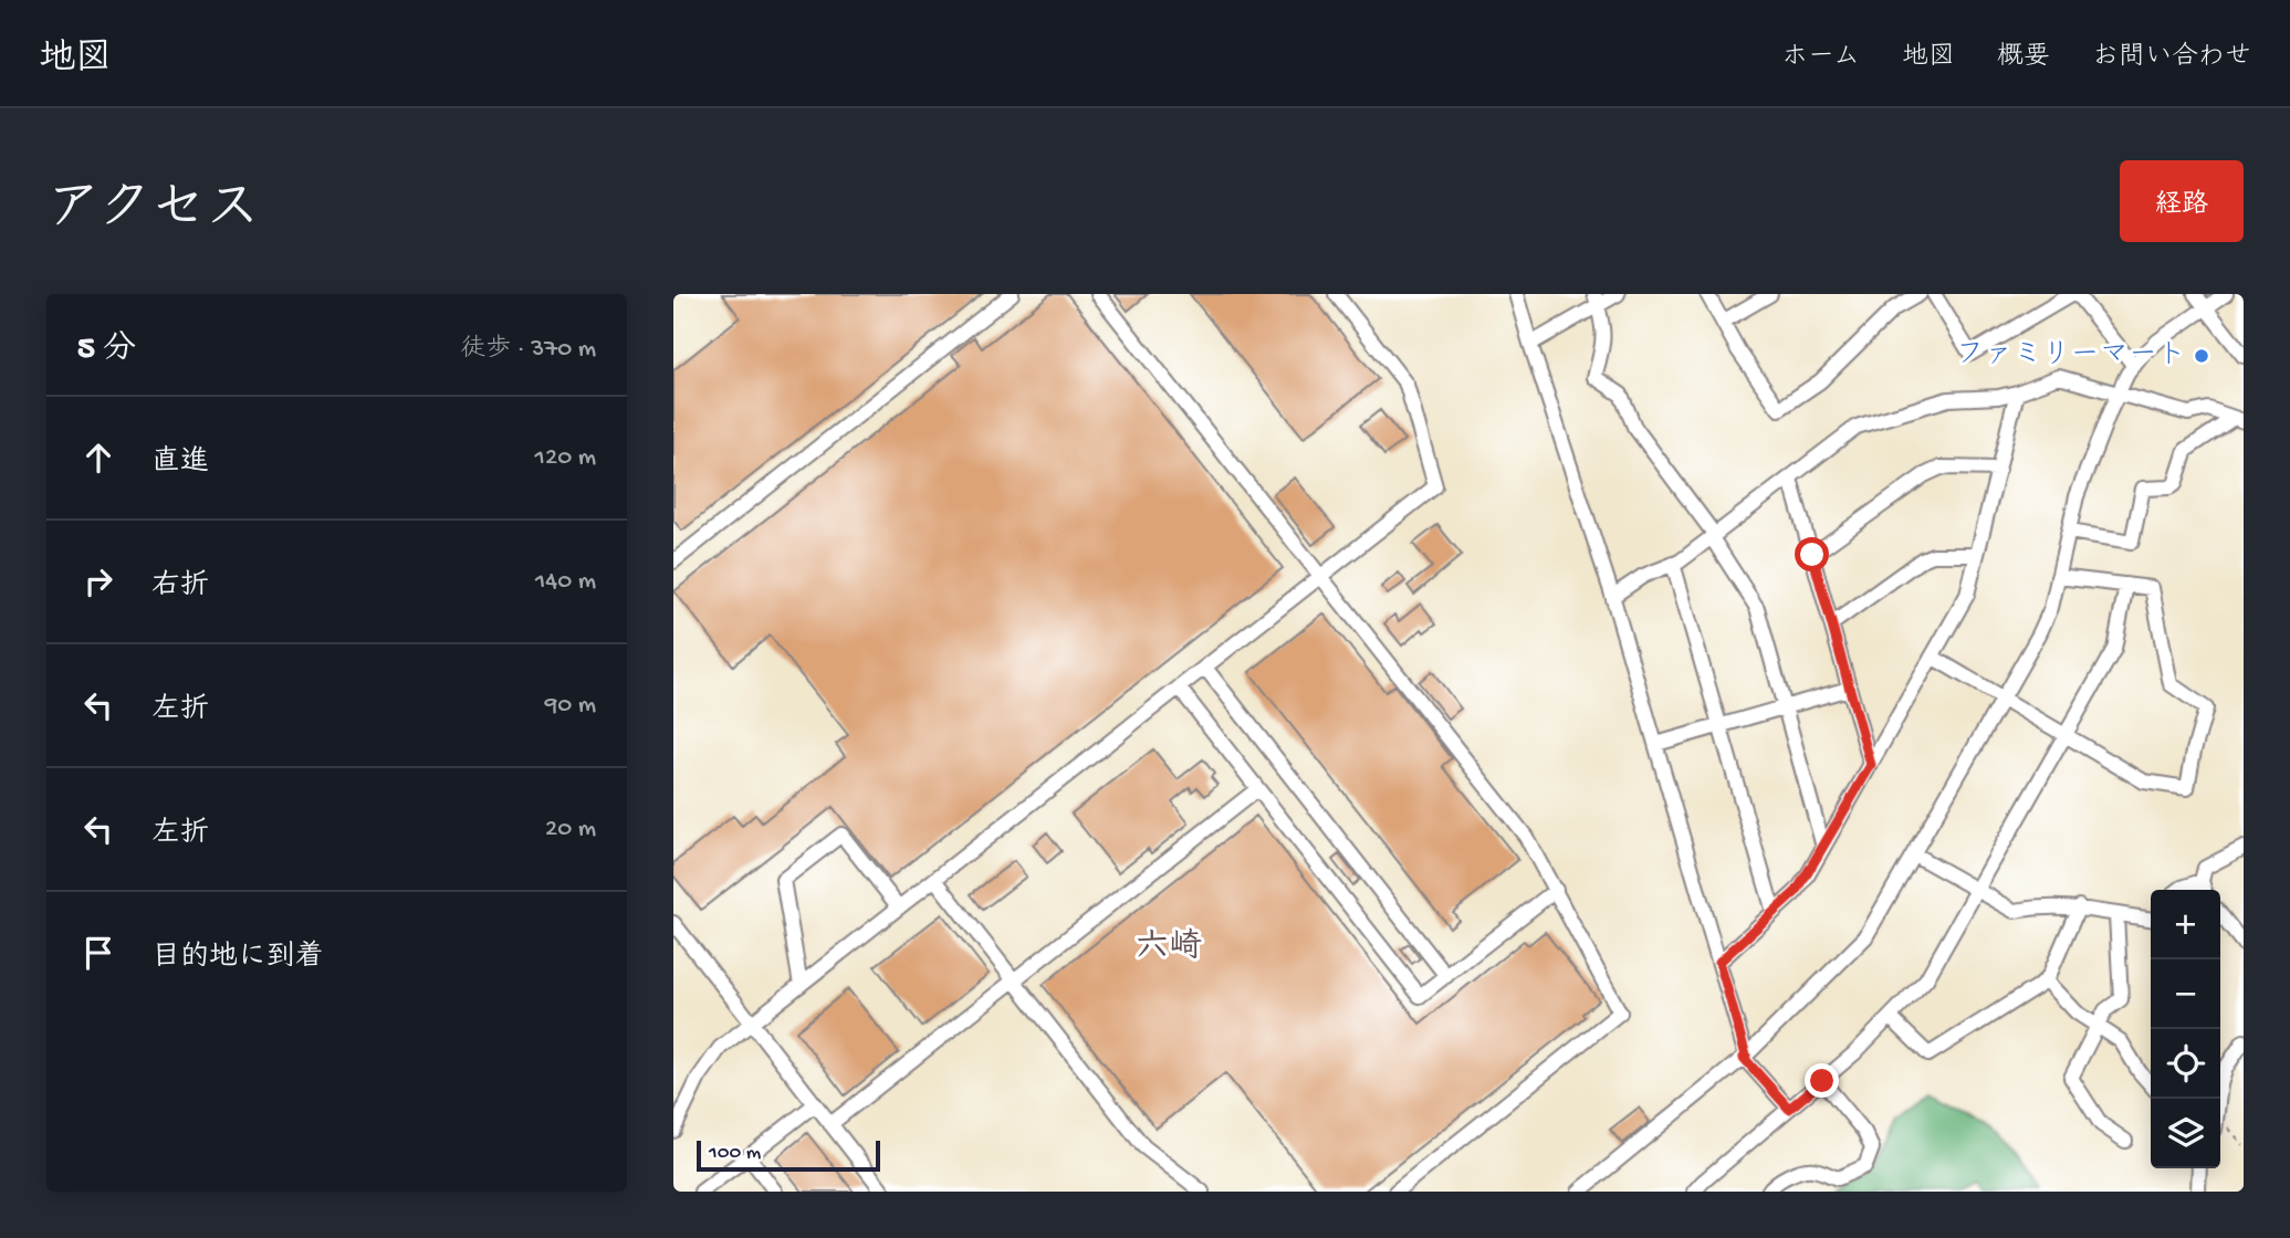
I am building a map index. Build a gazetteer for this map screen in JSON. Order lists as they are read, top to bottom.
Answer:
{
  "districts": ["六崎"],
  "places": ["ファミリーマート"],
  "scale_bar": "100 m",
  "page": {
    "header": "地図",
    "nav": [
      "ホーム",
      "地図",
      "概要",
      "お問い合わせ"
    ],
    "title": "アクセス",
    "buttons": "経路",
    "heading": ["5 分", "徒歩 · 370 m"],
    "list": [
      ["直進", "120 m"],
      ["右折", "140 m"],
      ["左折", "90 m"],
      ["左折", "20 m"],
      "目的地に到着"
    ],
    "map_buttons": ["+", "−"],
    "scale": "100 m"
  }
}
